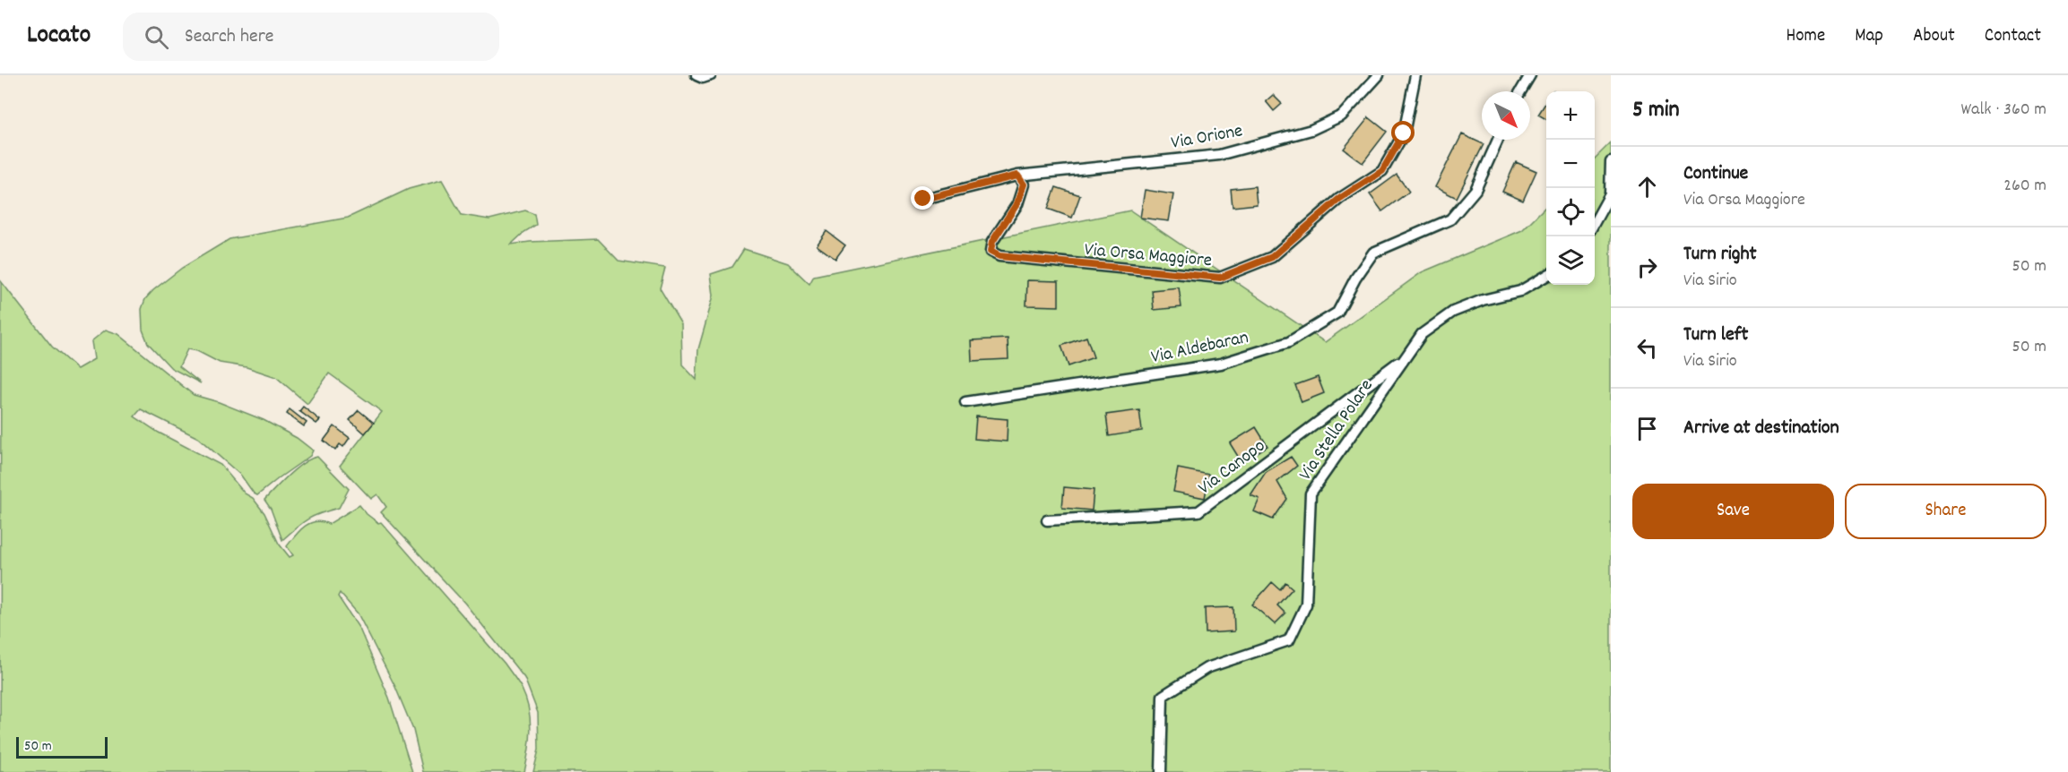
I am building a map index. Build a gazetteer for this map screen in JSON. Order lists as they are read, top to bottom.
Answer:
{
  "streets": {
    "street": [
      "Via Orione",
      "Via Orsa Maggiore",
      "Via Aldebaran",
      "Via Stella Polare",
      "Via Canopo"
    ]
  },
  "crossings": [
    ["Via Orione", "Via Orsa Maggiore"],
    ["Via Stella Polare", "Via Canopo"]
  ],
  "scale_bar": "50 m",
  "north": "bottom right",
  "page": {
    "header": "Locato",
    "search": "Search here",
    "nav": [
      "Home",
      "Map",
      "About",
      "Contact"
    ],
    "heading": ["5 min", "Walk · 360 m"],
    "map_buttons": ["+", "−"],
    "list": [
      ["Continue", "Via Orsa Maggiore", "260 m"],
      ["Turn right", "Via Sirio", "50 m"],
      ["Turn left", "Via Sirio", "50 m"],
      "Arrive at destination"
    ],
    "buttons": ["Save", "Share"],
    "scale": "50 m"
  }
}
